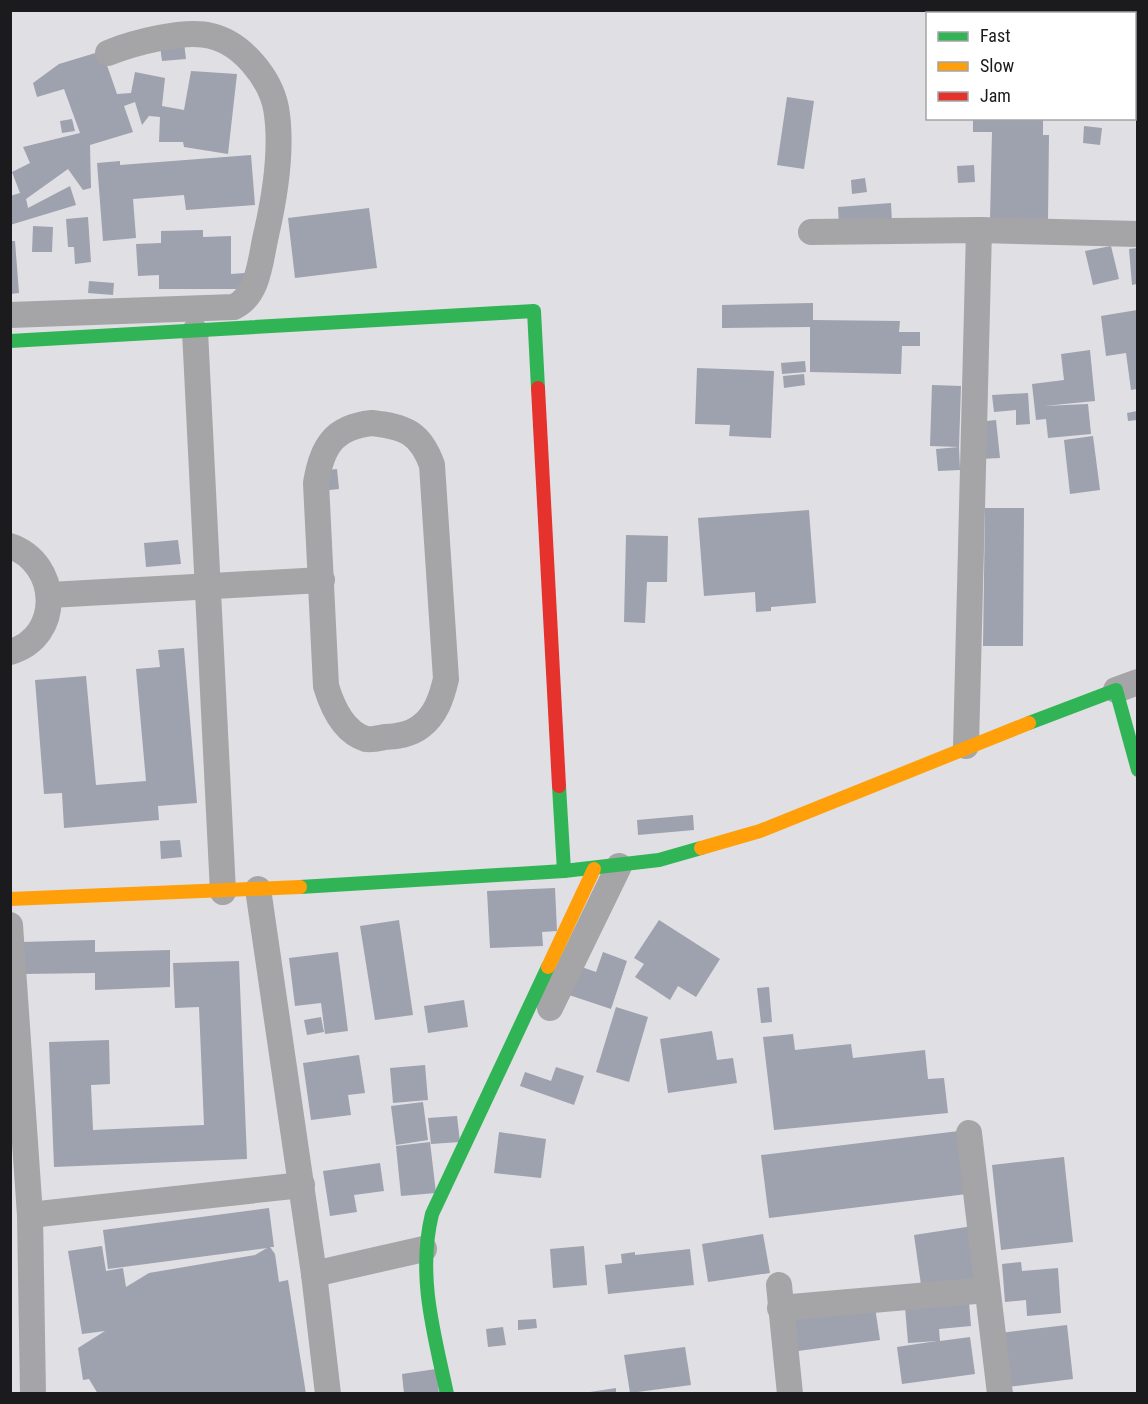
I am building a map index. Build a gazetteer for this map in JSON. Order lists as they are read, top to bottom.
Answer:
{
  "legend": ["Fast", "Slow", "Jam"]
}
